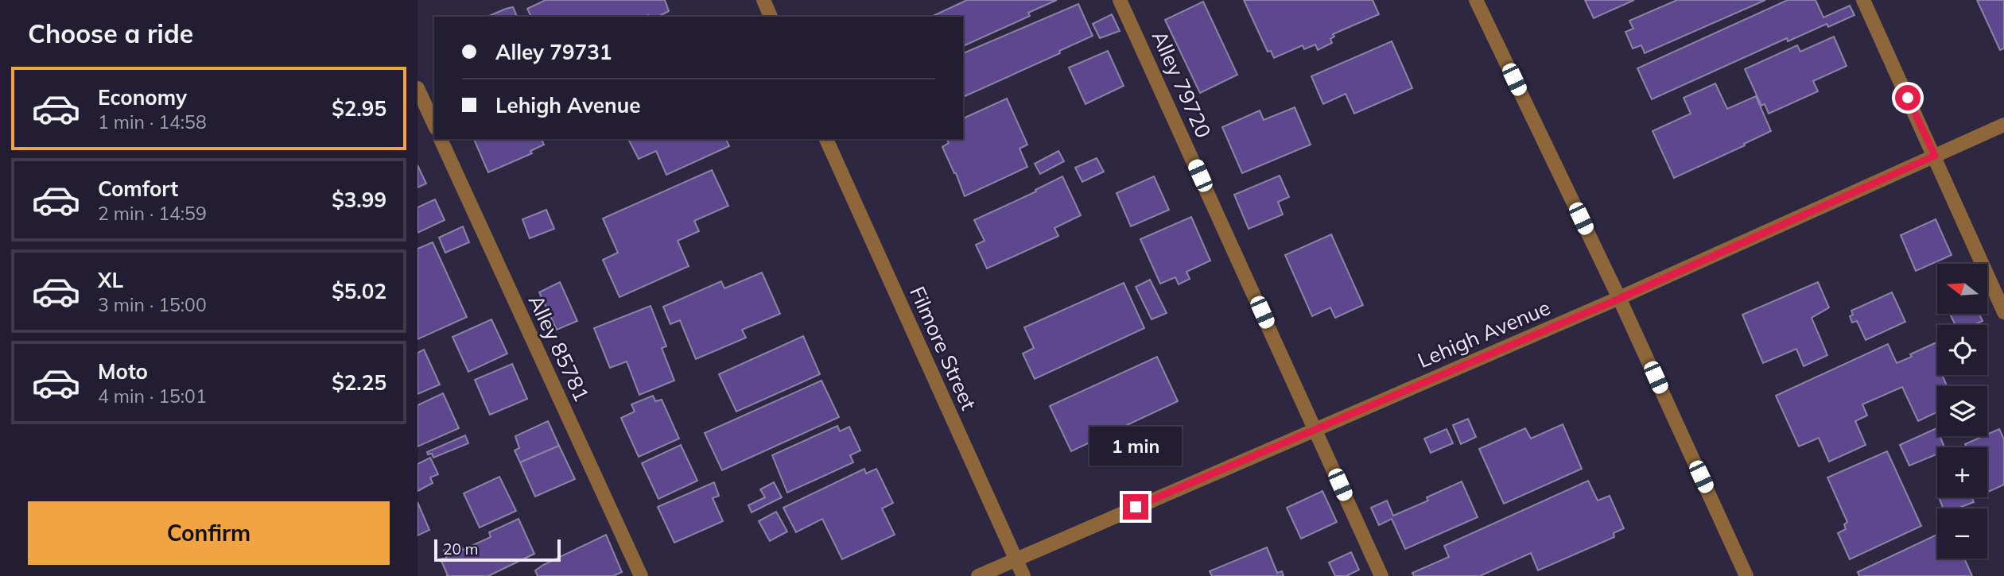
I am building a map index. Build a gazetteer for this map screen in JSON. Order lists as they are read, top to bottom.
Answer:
{
  "streets": {
    "street": [
      "Alley 79720",
      "Lehigh Avenue",
      "Alley 85781",
      "Filmore Street"
    ]
  },
  "crossings": [
    ["Alley 79720", "Lehigh Avenue"],
    ["Lehigh Avenue", "Filmore Street"]
  ],
  "scale_bar": "20 m",
  "north": "left",
  "page": {
    "heading": "Choose a ride",
    "banner": ["Alley 79731", "Lehigh Avenue"],
    "list": [
      {
        "name": "Economy",
        "note": "1 min · 14:58",
        "value": "$2.95"
      },
      {
        "name": "Comfort",
        "note": "2 min · 14:59",
        "value": "$3.99"
      },
      {
        "name": "XL",
        "note": "3 min · 15:00",
        "value": "$5.02"
      },
      {
        "name": "Moto",
        "note": "4 min · 15:01",
        "value": "$2.25"
      }
    ],
    "map_buttons": ["+", "−"],
    "bubble": "1 min",
    "buttons": "Confirm",
    "scale": "20 m"
  }
}
